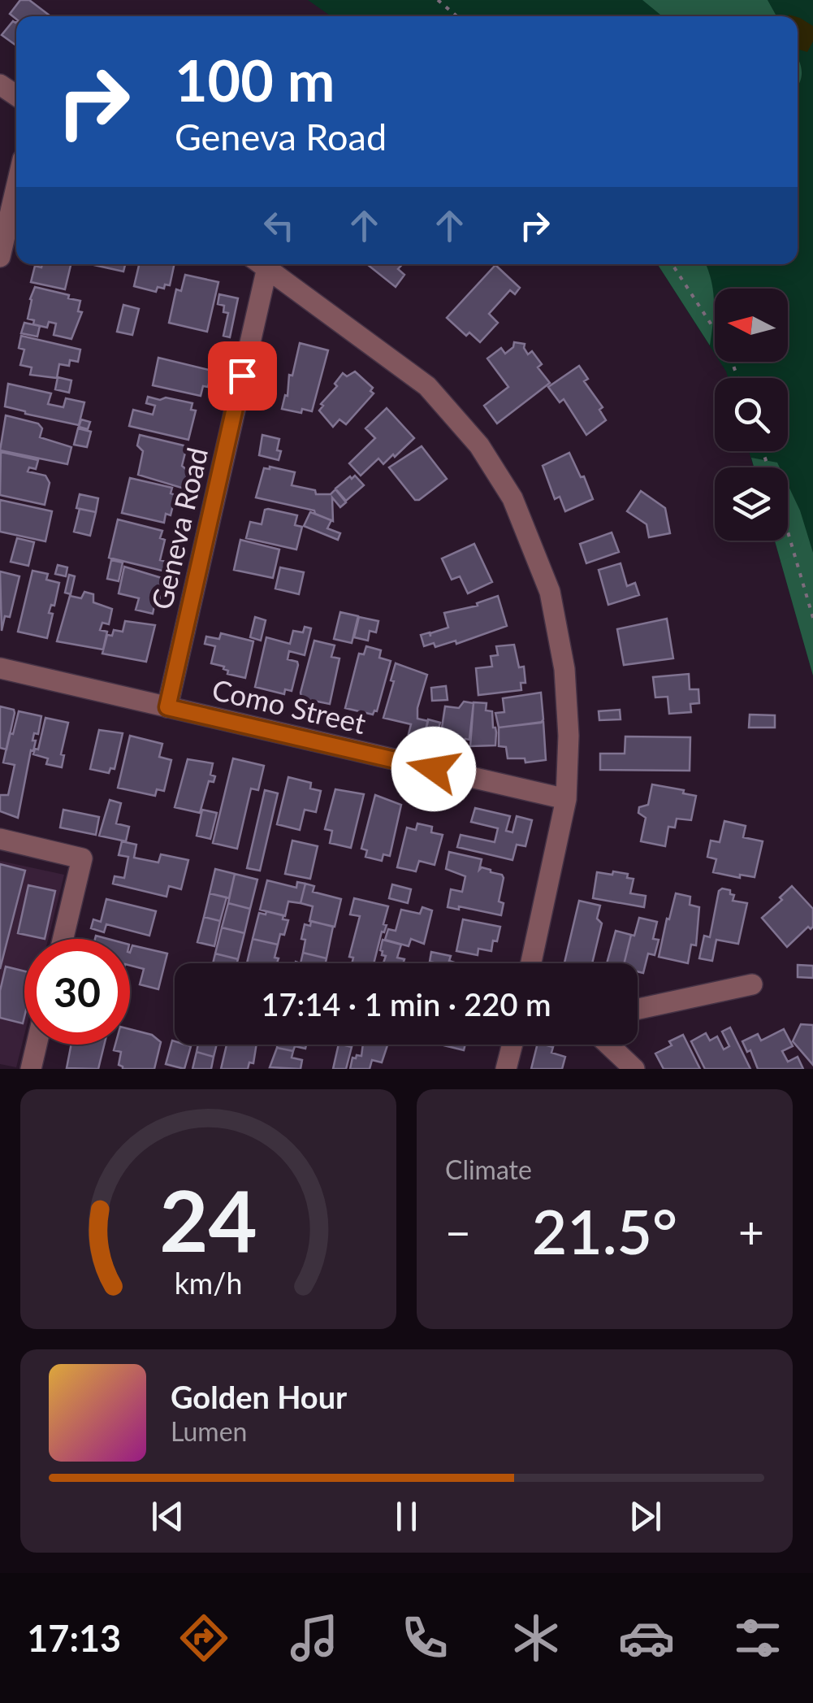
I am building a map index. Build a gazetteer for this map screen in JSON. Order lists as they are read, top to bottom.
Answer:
{
  "streets": {
    "street": ["Geneva Road", "Como Street"]
  },
  "crossings": [
    ["Geneva Road", "Como Street"]
  ],
  "north": "left",
  "page": {
    "turn": ["100 m", "Geneva Road"],
    "limit": "30",
    "trip": "17:14 · 1 min · 220 m",
    "tile": "Climate",
    "heat": ["−", "21.5°", "+"],
    "song": ["Golden Hour", "Lumen"],
    "tabs": "17:13",
    "gauge": ["24", "km/h"]
  }
}
